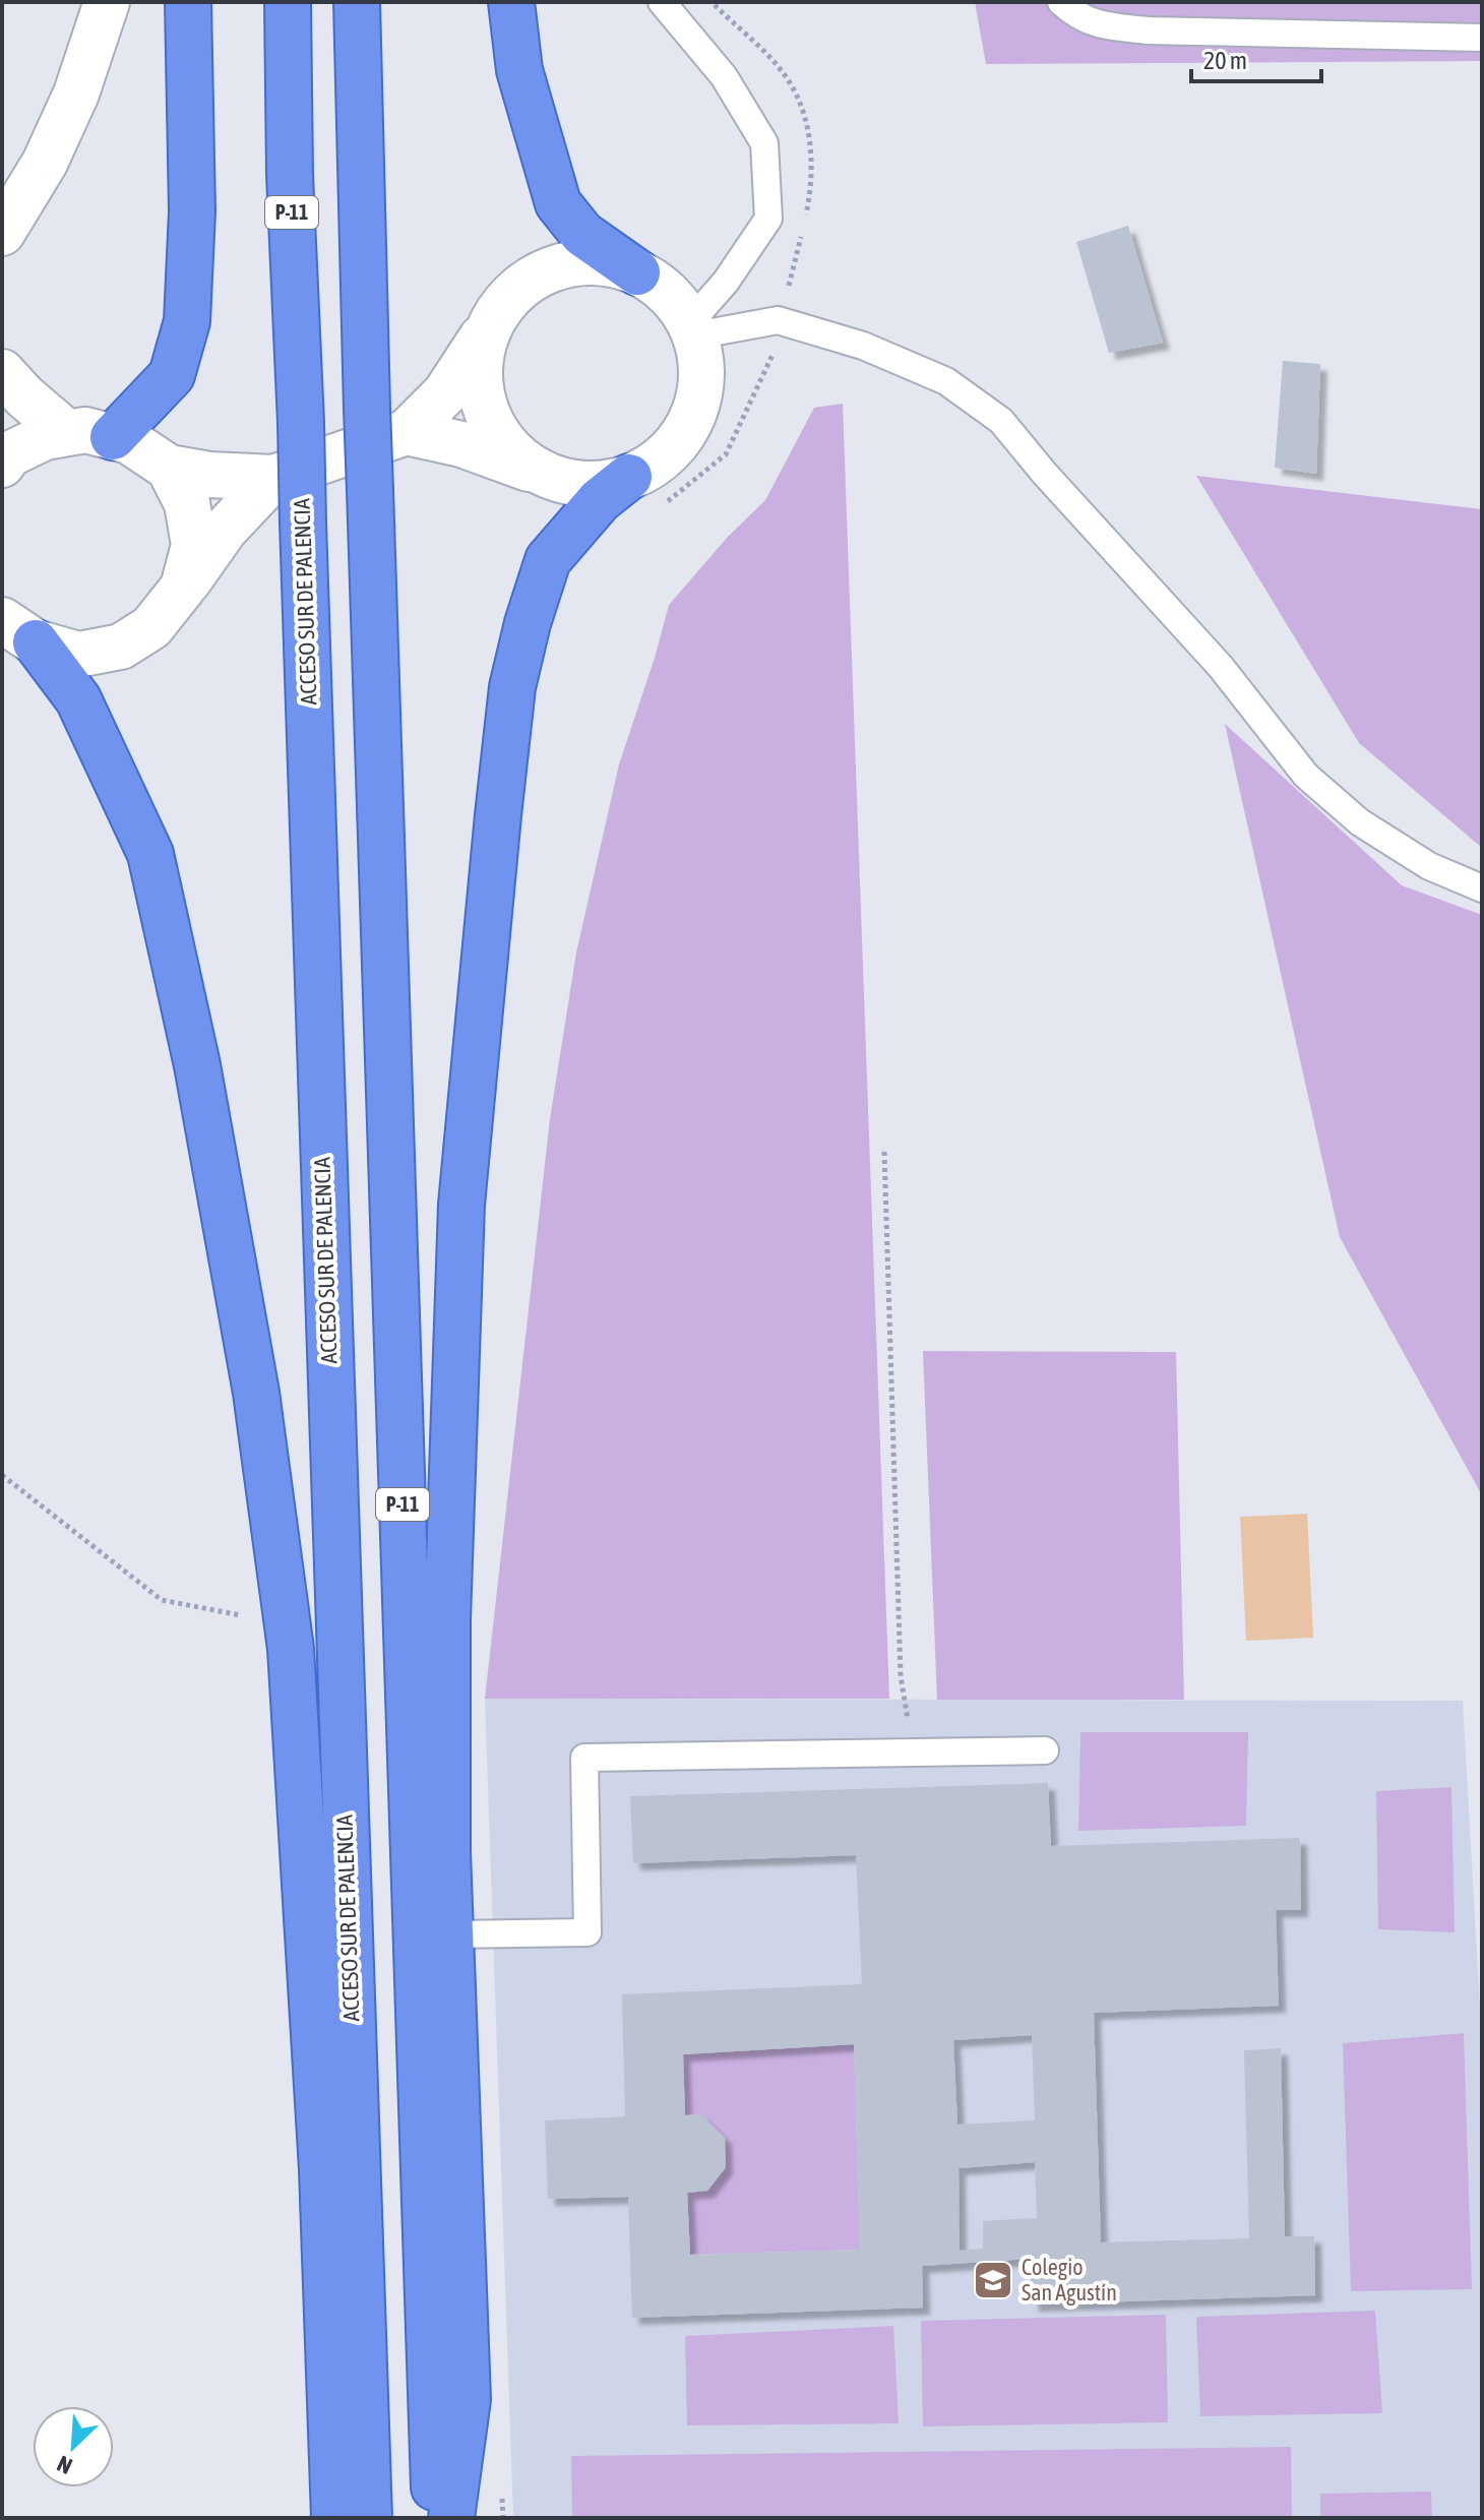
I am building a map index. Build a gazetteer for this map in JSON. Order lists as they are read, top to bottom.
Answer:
{
  "streets": {
    "highway": ["P-11", "ACCESO SUR DE PALENCIA"]
  },
  "places": {
    "school or university": ["Colegio San Agustín"]
  },
  "scale_bar": "20 m",
  "north": "bottom left"
}
